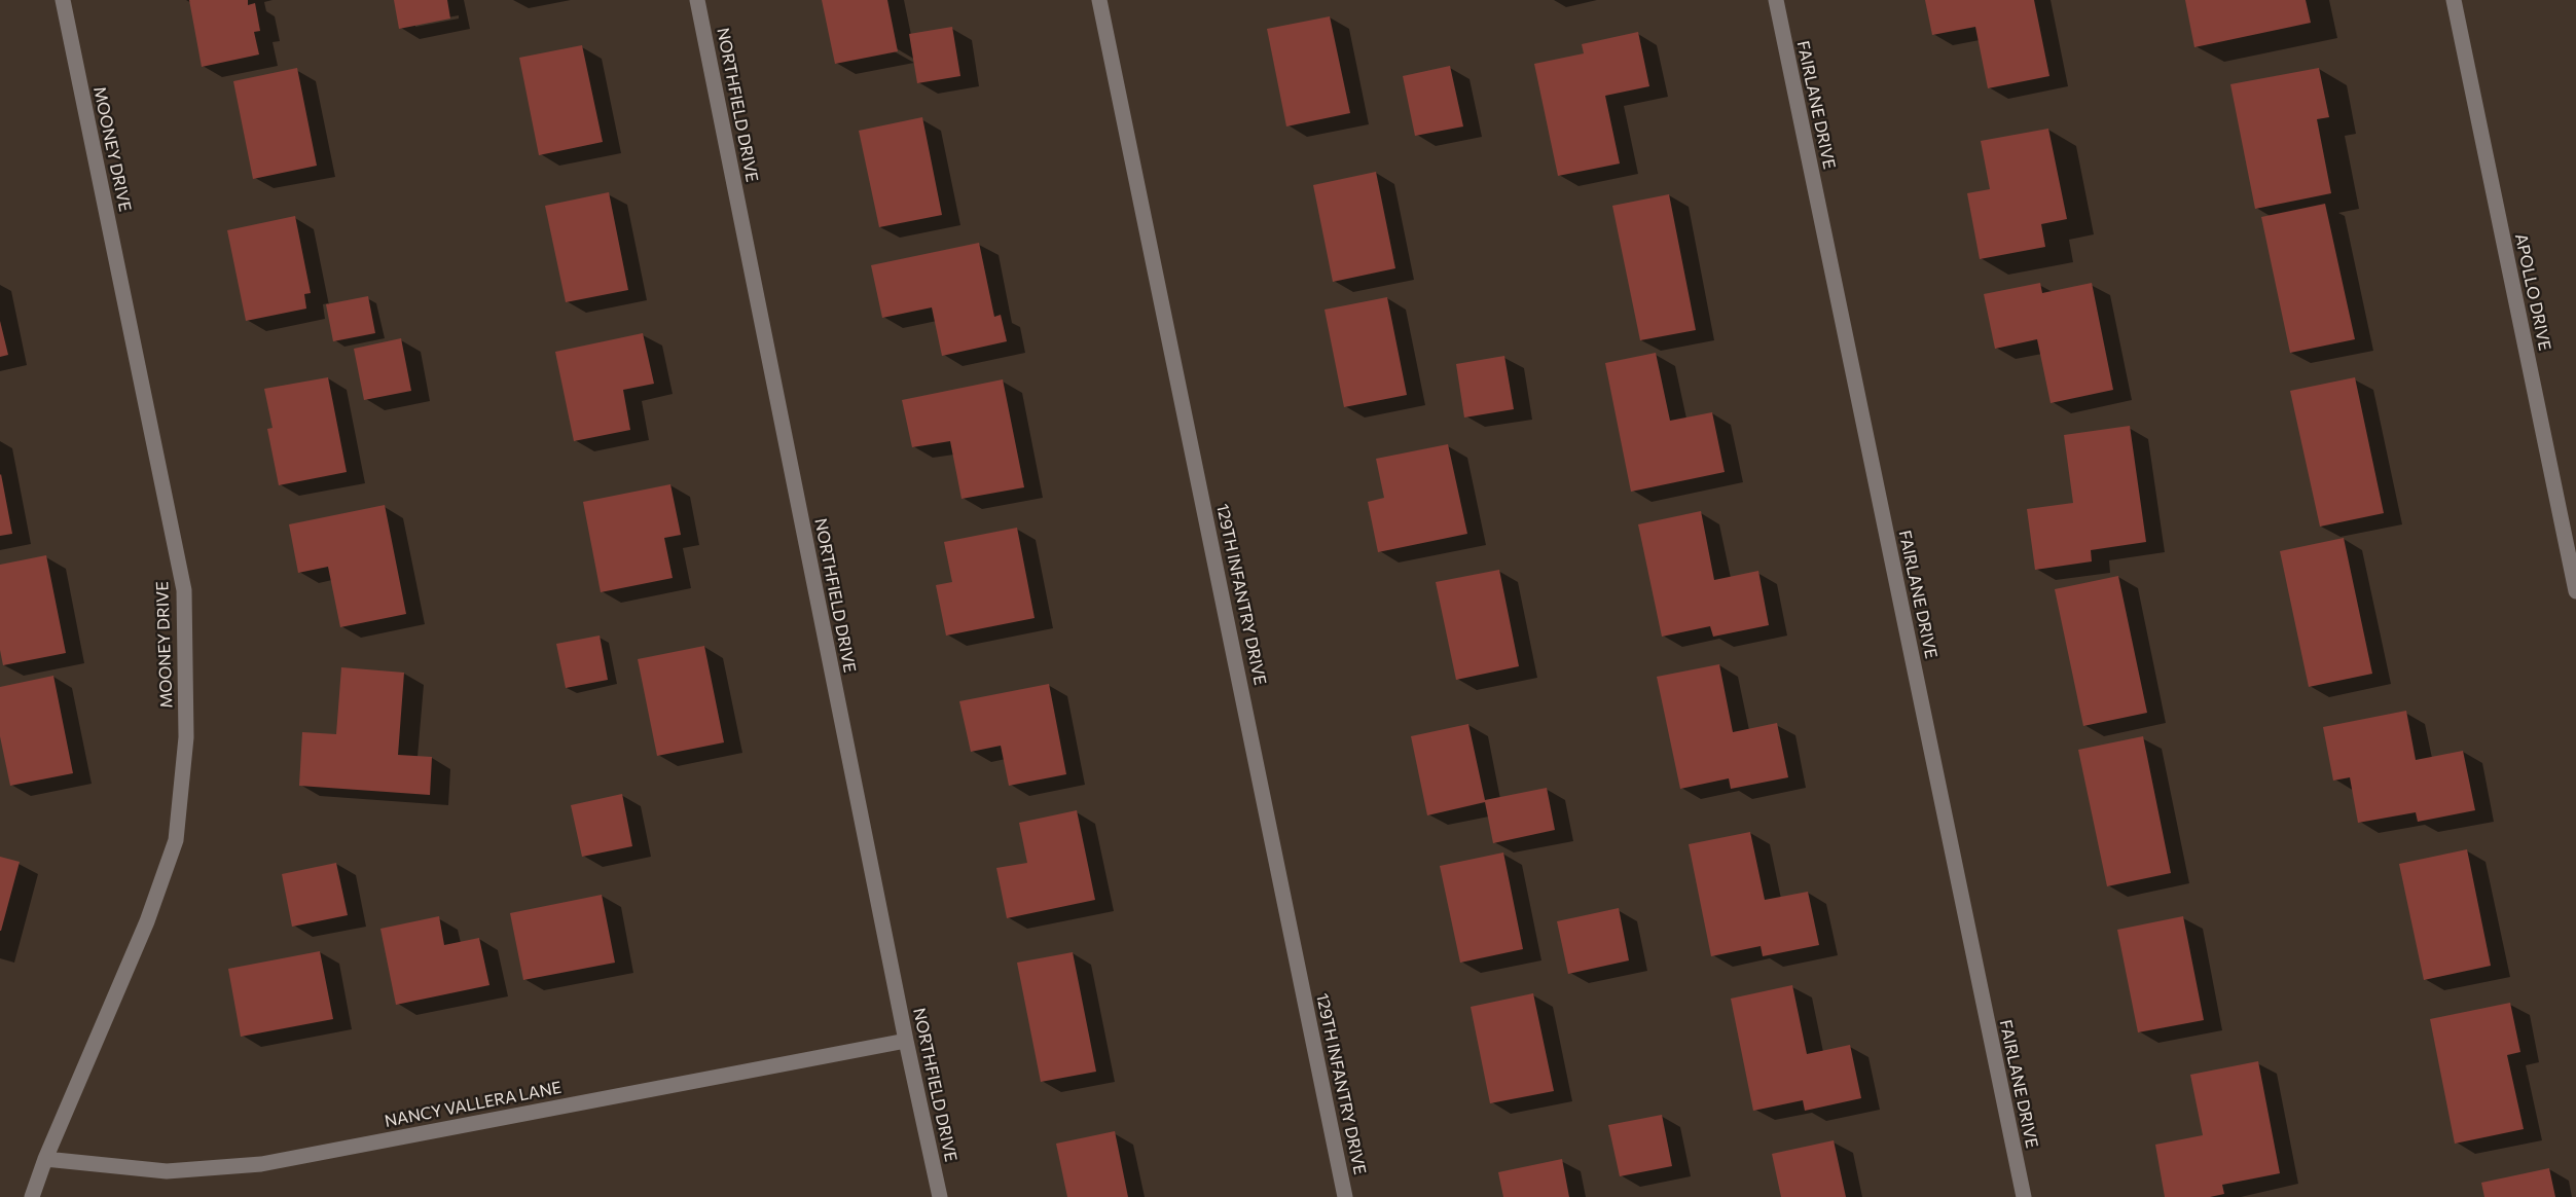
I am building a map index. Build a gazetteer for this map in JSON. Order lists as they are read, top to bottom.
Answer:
{
  "streets": {
    "street": [
      "NORTHFIELD DRIVE",
      "FAIRLANE DRIVE",
      "MOONEY DRIVE",
      "APOLLO DRIVE",
      "129TH INFANTRY DRIVE",
      "NANCY VALLERA LANE"
    ]
  },
  "crossings": [
    ["NORTHFIELD DRIVE", "NANCY VALLERA LANE"],
    ["MOONEY DRIVE", "NANCY VALLERA LANE"]
  ]
}
